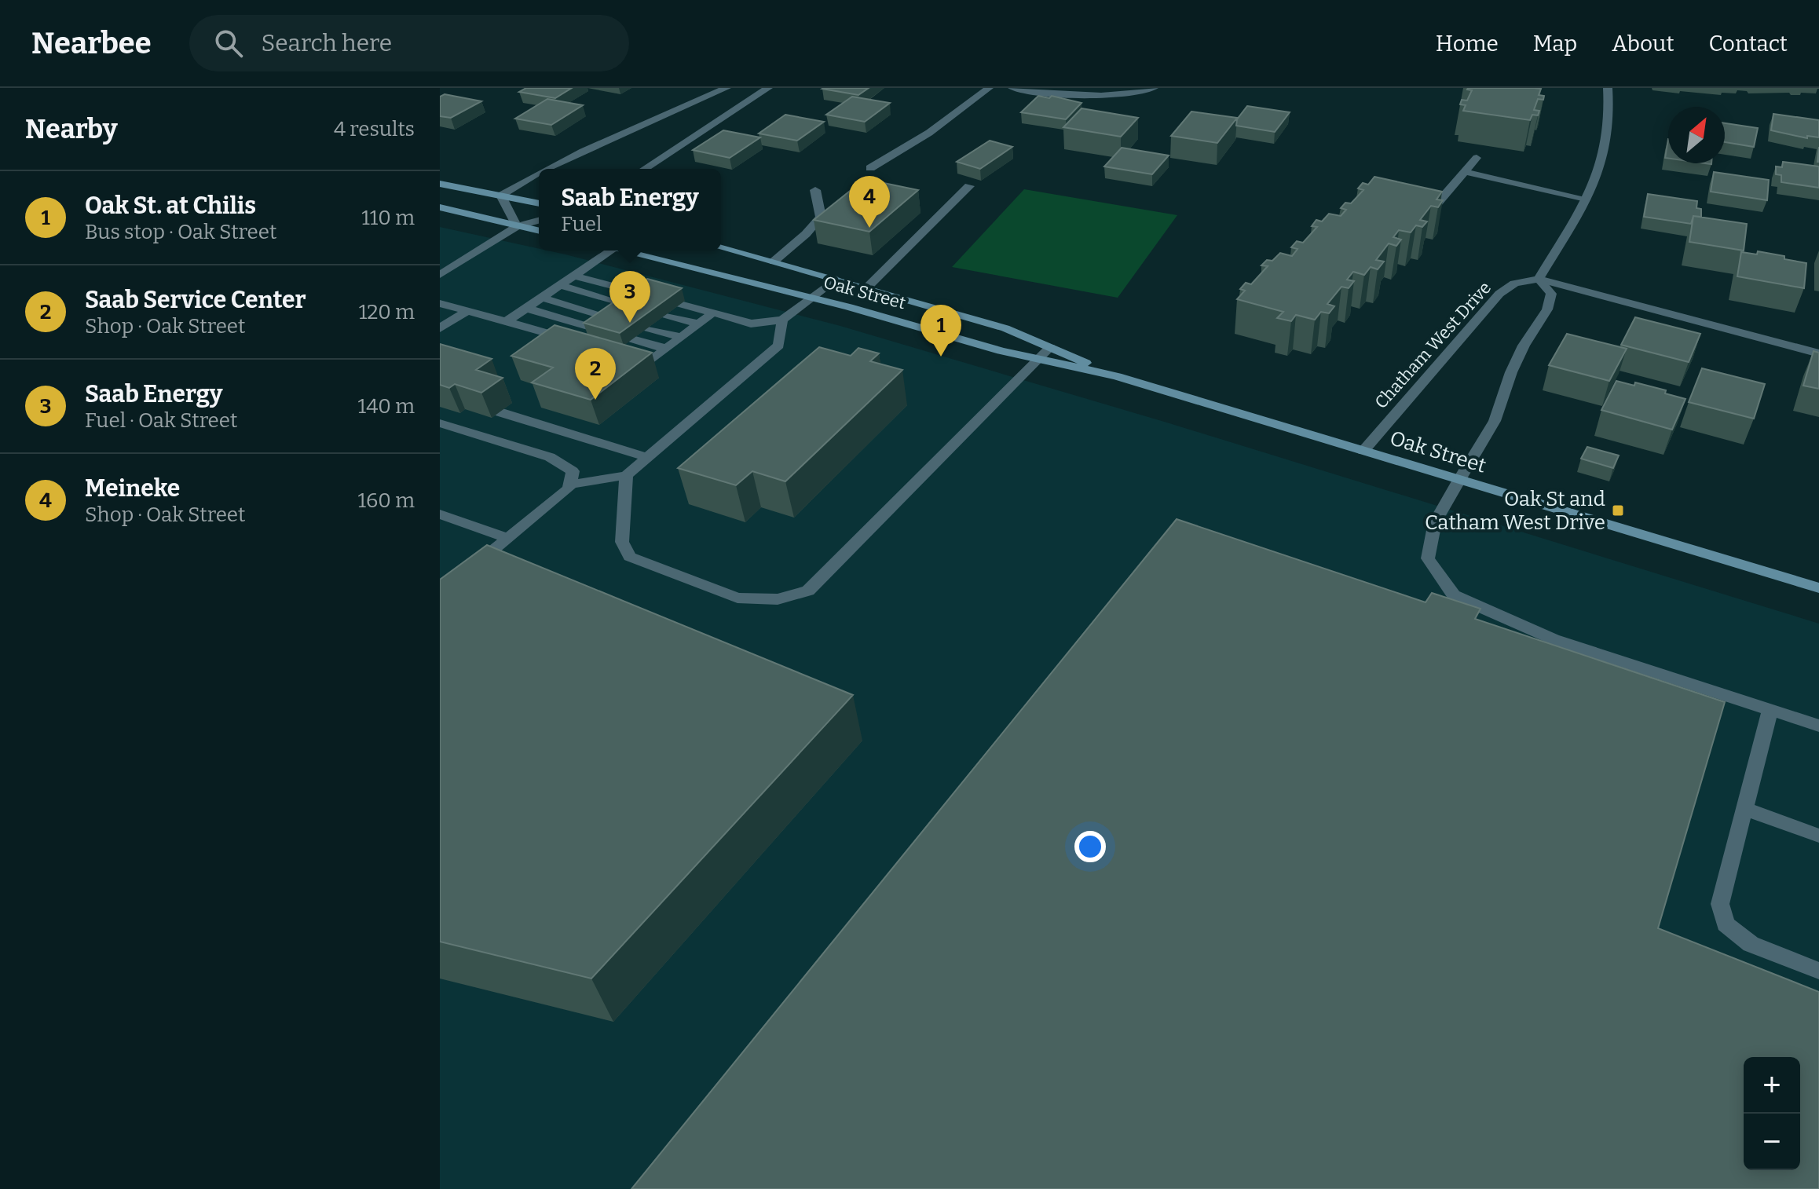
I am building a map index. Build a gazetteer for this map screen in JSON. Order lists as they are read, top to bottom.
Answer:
{
  "streets": {
    "main road": ["Oak Street"],
    "street": ["Chatham West Drive"]
  },
  "crossings": [
    ["Oak Street", "Chatham West Drive"]
  ],
  "places": {
    "transit": ["Oak St and Catham West Drive"]
  },
  "north": "top right",
  "page": {
    "header": "Nearbee",
    "search": "Search here",
    "nav": [
      "Home",
      "Map",
      "About",
      "Contact"
    ],
    "heading": ["Nearby", "4 results"],
    "popup": ["Saab Energy", "Fuel"],
    "list": [
      {
        "mark": "1",
        "name": "Oak St. at Chilis",
        "note": "Bus stop · Oak Street",
        "value": "110 m"
      },
      {
        "mark": "2",
        "name": "Saab Service Center",
        "note": "Shop · Oak Street",
        "value": "120 m"
      },
      {
        "mark": "3",
        "name": "Saab Energy",
        "note": "Fuel · Oak Street",
        "value": "140 m"
      },
      {
        "mark": "4",
        "name": "Meineke",
        "note": "Shop · Oak Street",
        "value": "160 m"
      }
    ],
    "pins": [
      "4",
      "3",
      "1",
      "2"
    ],
    "map_buttons": ["+", "−"]
  }
}
